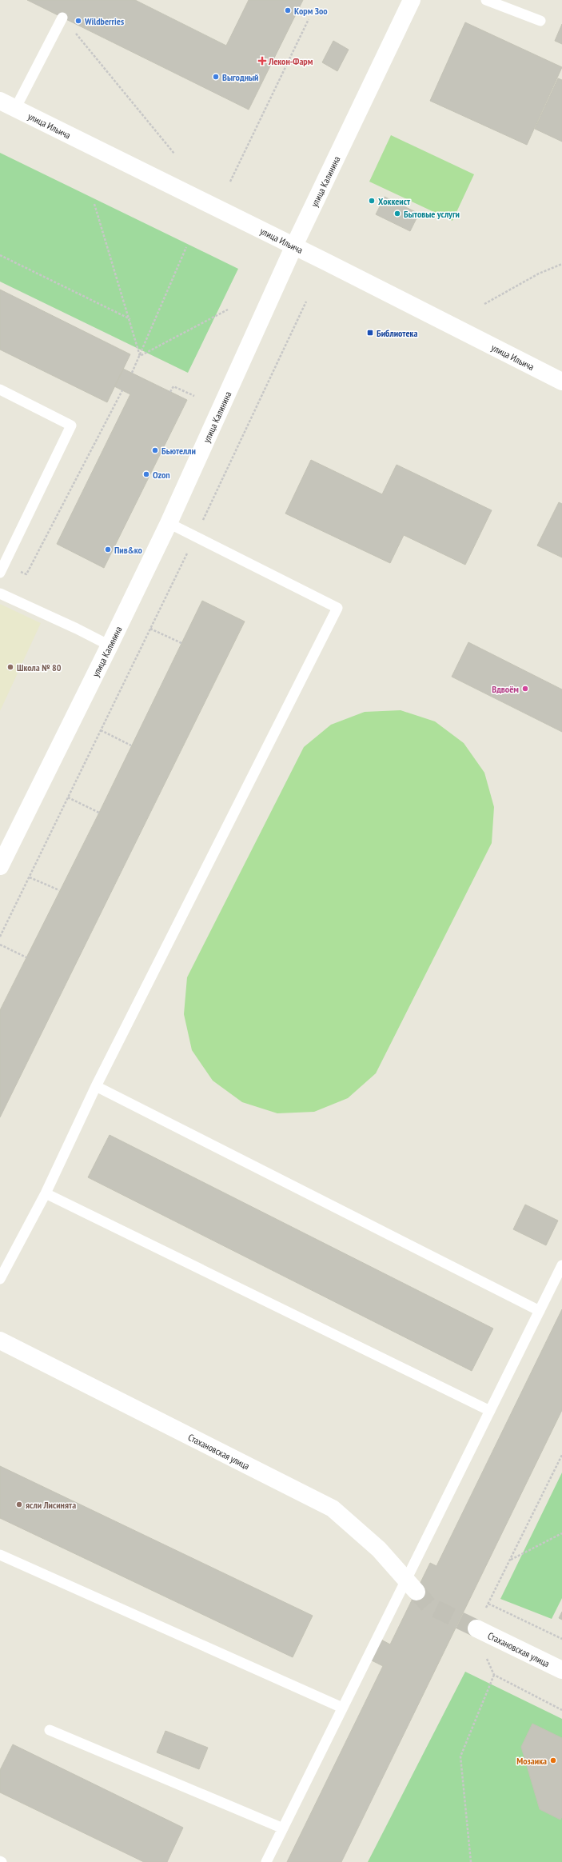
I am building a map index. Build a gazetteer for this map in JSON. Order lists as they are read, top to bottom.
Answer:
{
  "streets": {
    "street": ["улица Ильича", "улица Калинина", "Стахановская улица"]
  },
  "crossings": [
    ["улица Ильича", "улица Калинина"]
  ],
  "places": {
    "other": [
      "Корм Зоо",
      "Wildberries",
      "Выгодный",
      "Хоккеист",
      "Бытовые услуги",
      "Бьютелли",
      "Ozon",
      "Пив&ко",
      "Школа № 80",
      "Вдвоём",
      "ясли Лисинята",
      "Мозаика"
    ],
    "health": ["Лекон-Фарм"],
    "transit": ["Библиотека"]
  }
}
